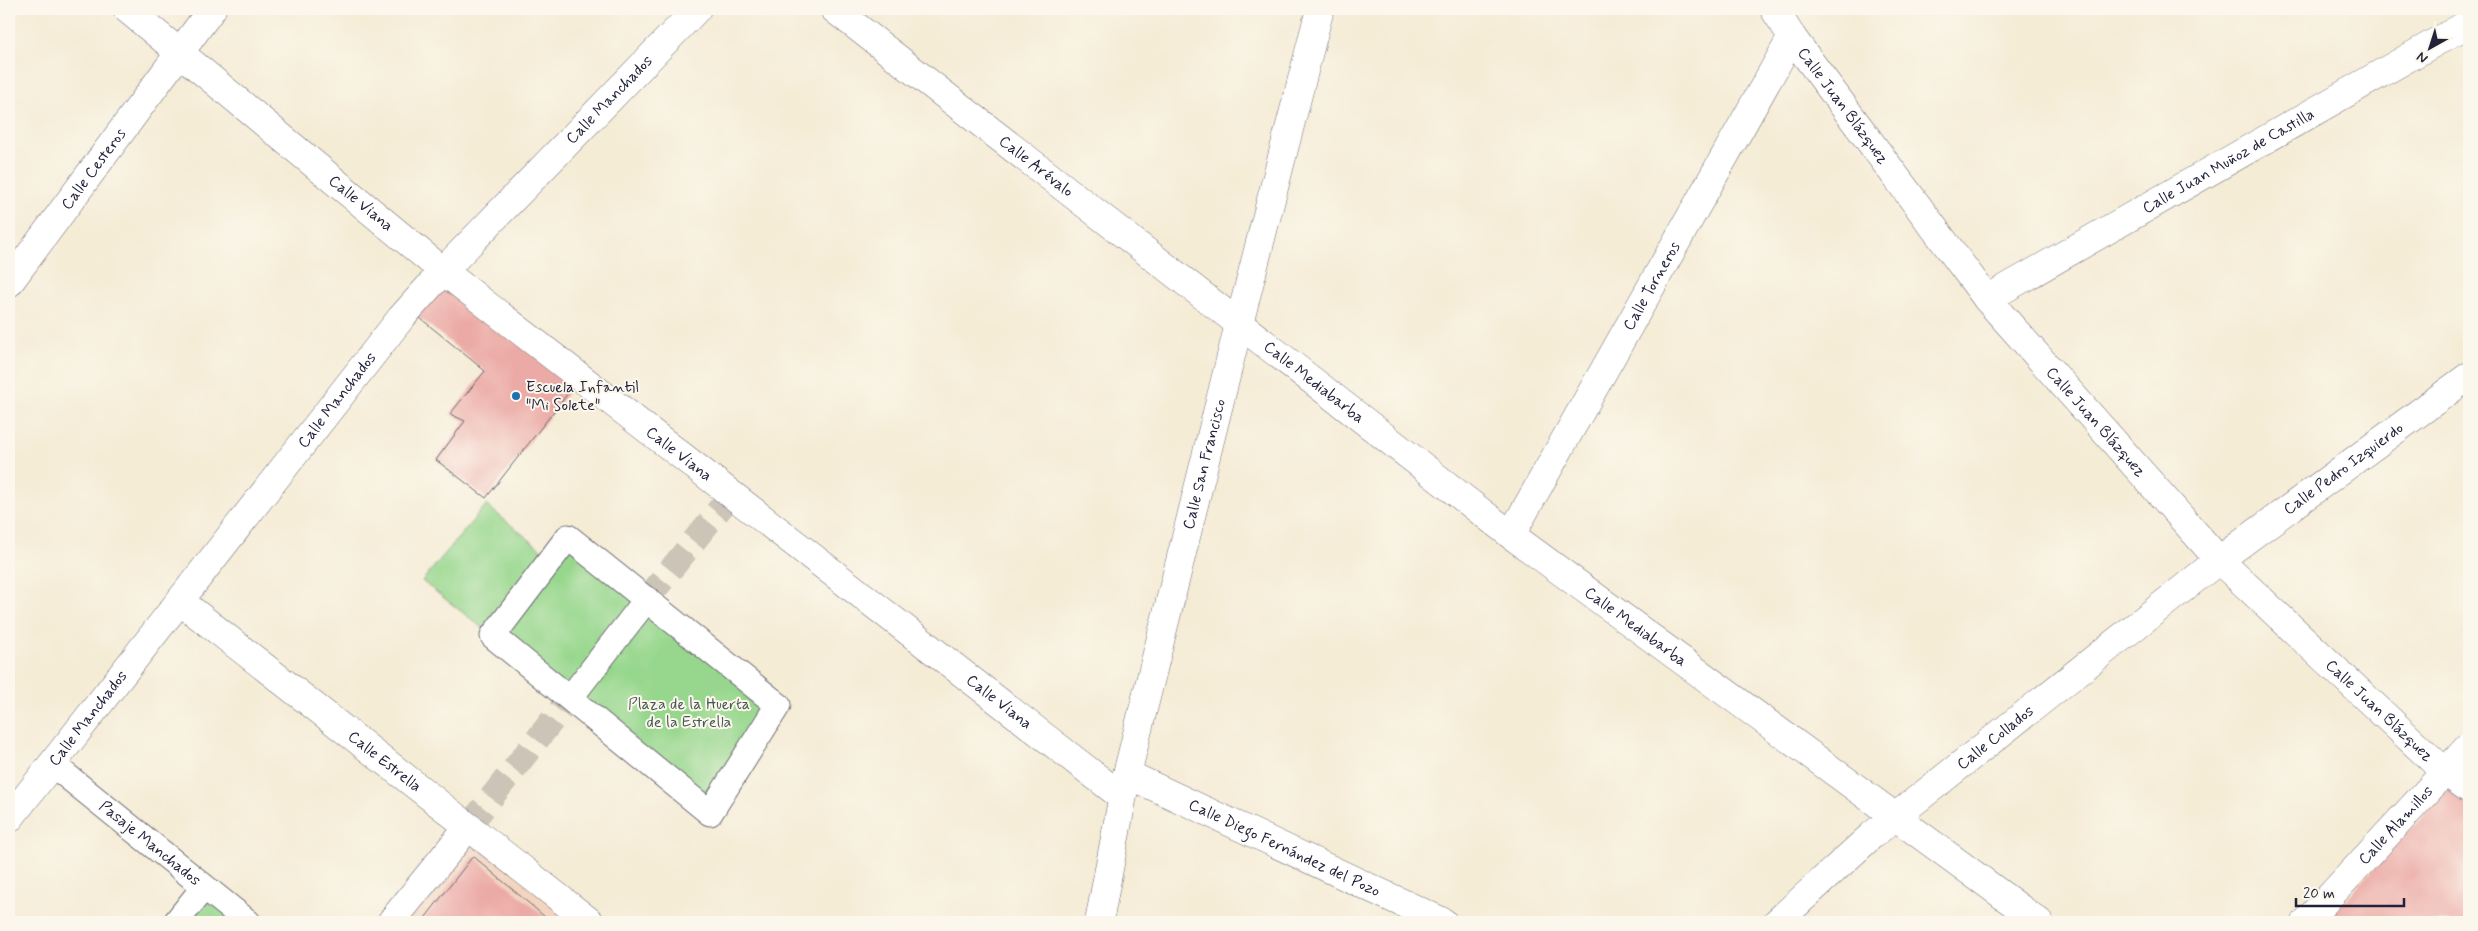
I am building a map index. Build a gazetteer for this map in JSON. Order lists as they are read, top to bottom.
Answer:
{
  "streets": {
    "street": [
      "Calle Manchados",
      "Calle Juan Blázquez",
      "Calle Juan Muñoz de Castilla",
      "Calle Arévalo",
      "Calle Cesteros",
      "Calle Viana",
      "Calle Torneros",
      "Calle Mediabarba",
      "Calle San Francisco",
      "Calle Pedro Izquierdo",
      "Calle Collados",
      "Calle Estrella",
      "Calle Alamillos",
      "Pasaje Manchados",
      "Calle Diego Fernández del Pozo"
    ]
  },
  "crossings": [
    ["Calle Manchados", "Calle Viana"],
    ["Calle Manchados", "Calle Estrella"],
    ["Calle Manchados", "Pasaje Manchados"],
    ["Calle Juan Blázquez", "Calle Juan Muñoz de Castilla"],
    ["Calle Juan Blázquez", "Calle Torneros"],
    ["Calle Juan Blázquez", "Calle Pedro Izquierdo"],
    ["Calle Juan Blázquez", "Calle Collados"],
    ["Calle Juan Blázquez", "Calle Alamillos"],
    ["Calle Arévalo", "Calle Mediabarba"],
    ["Calle Arévalo", "Calle San Francisco"],
    ["Calle Cesteros", "Calle Viana"],
    ["Calle Viana", "Calle San Francisco"],
    ["Calle Viana", "Calle Diego Fernández del Pozo"],
    ["Calle Torneros", "Calle Mediabarba"],
    ["Calle Mediabarba", "Calle San Francisco"],
    ["Calle Mediabarba", "Calle Collados"],
    ["Calle San Francisco", "Calle Diego Fernández del Pozo"],
    ["Calle Pedro Izquierdo", "Calle Collados"]
  ],
  "parks": ["Plaza de la Huerta de la Estrella"],
  "places": ["Escuela Infantil \"Mi Solete\""],
  "scale_bar": "20 m",
  "north": "bottom left"
}
